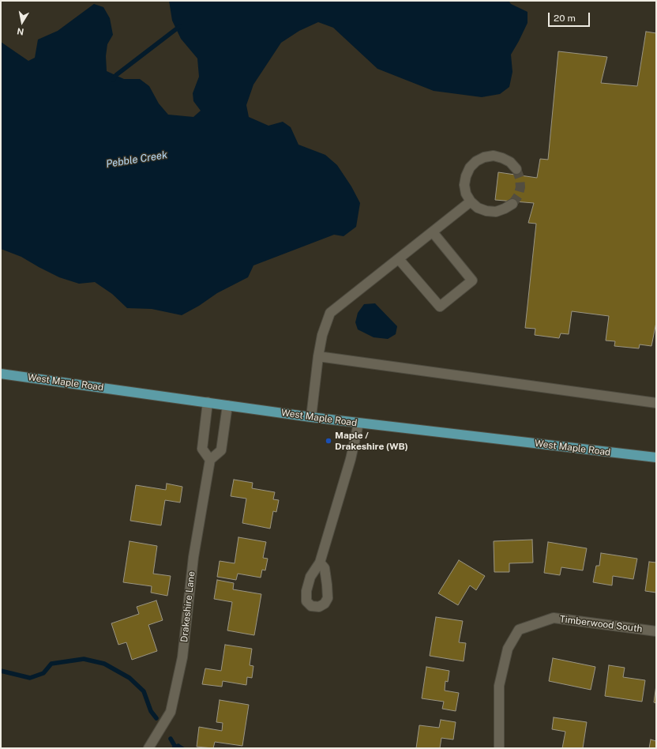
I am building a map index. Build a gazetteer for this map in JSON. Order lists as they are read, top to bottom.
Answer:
{
  "streets": {
    "main road": ["West Maple Road"],
    "street": ["Drakeshire Lane", "Timberwood South"]
  },
  "water": ["Pebble Creek"],
  "places": ["Maple / Drakeshire (WB)"],
  "scale_bar": "20 m",
  "north": "bottom"
}
